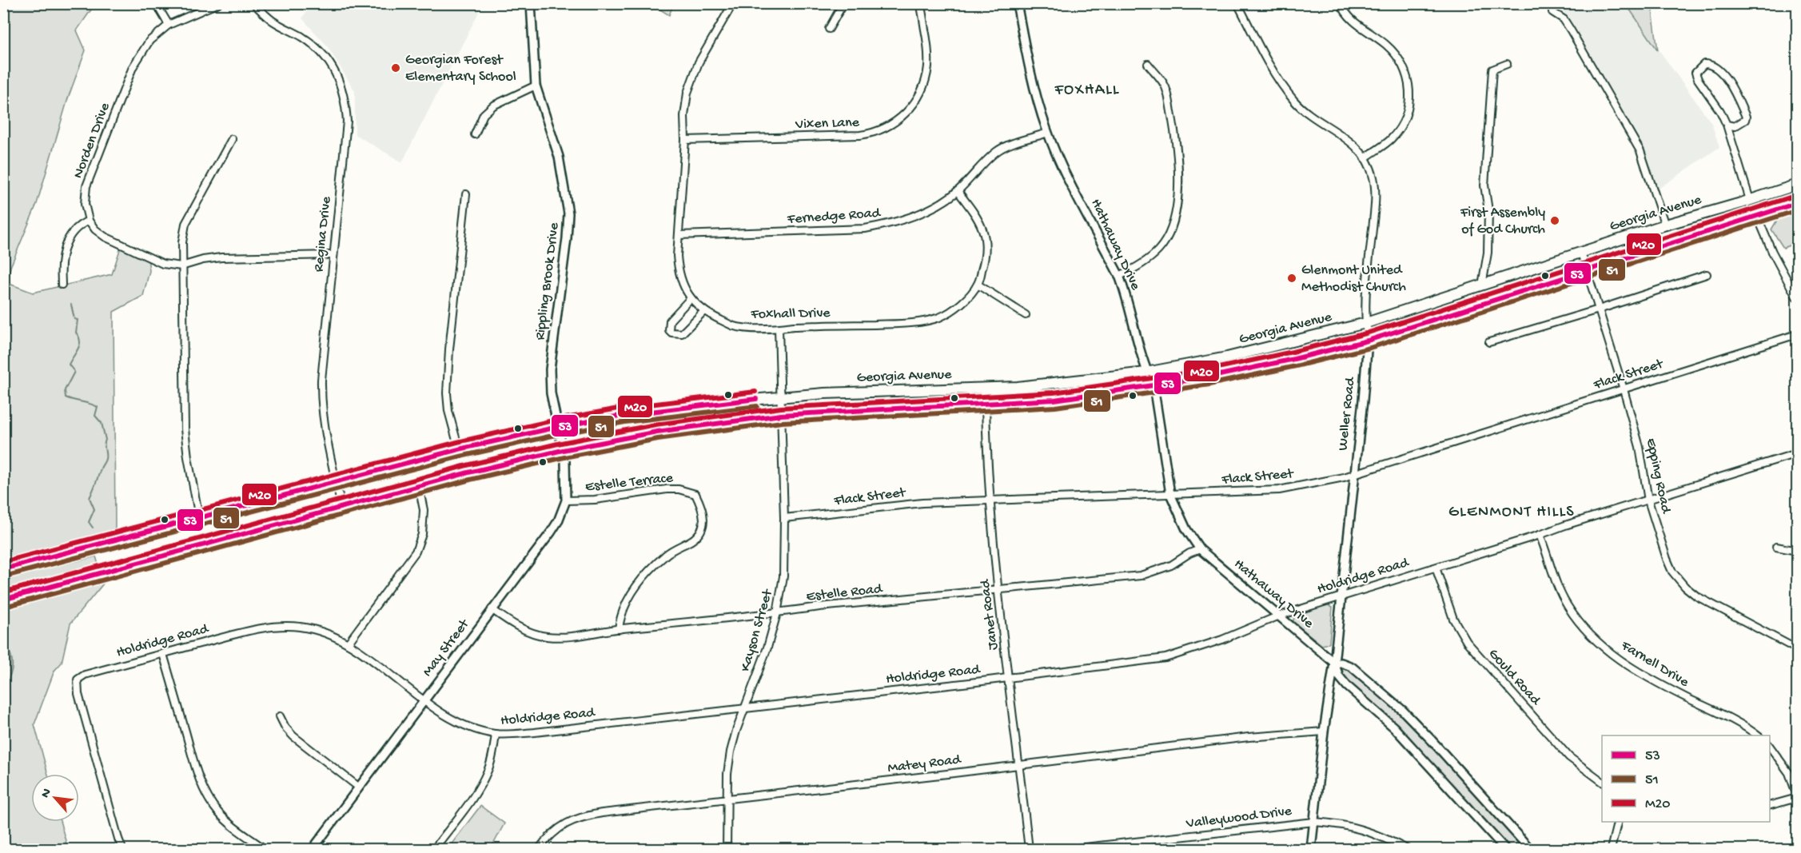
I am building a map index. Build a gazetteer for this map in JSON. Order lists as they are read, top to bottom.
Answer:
{
  "streets": {
    "main road": ["Georgia Avenue"],
    "street": [
      "Vixen Lane",
      "Norden Drive",
      "Fernedge Road",
      "Regina Drive",
      "Hathaway Drive",
      "Rippling Brook Drive",
      "Foxhall Drive",
      "Flack Street",
      "Weller Road",
      "Epping Road",
      "Estelle Terrace",
      "Holdridge Road",
      "Estelle Road",
      "Janet Road",
      "Kayson Street",
      "May Street",
      "Farnell Drive",
      "Gould Road",
      "Matey Road",
      "Valleywood Drive"
    ]
  },
  "crossings": [
    ["Vixen Lane", "Foxhall Drive"],
    ["Georgia Avenue", "Regina Drive"],
    ["Georgia Avenue", "Hathaway Drive"],
    ["Georgia Avenue", "Rippling Brook Drive"],
    ["Georgia Avenue", "Weller Road"],
    ["Georgia Avenue", "Epping Road"],
    ["Georgia Avenue", "Kayson Street"],
    ["Fernedge Road", "Hathaway Drive"],
    ["Fernedge Road", "Foxhall Drive"],
    ["Hathaway Drive", "Flack Street"],
    ["Hathaway Drive", "Weller Road"],
    ["Hathaway Drive", "Holdridge Road"],
    ["Hathaway Drive", "Estelle Road"],
    ["Rippling Brook Drive", "May Street"],
    ["Foxhall Drive", "Kayson Street"],
    ["Flack Street", "Weller Road"],
    ["Flack Street", "Epping Road"],
    ["Flack Street", "Janet Road"],
    ["Flack Street", "Kayson Street"],
    ["Weller Road", "Holdridge Road"],
    ["Weller Road", "Matey Road"],
    ["Weller Road", "Valleywood Drive"],
    ["Epping Road", "Holdridge Road"],
    ["Estelle Terrace", "Estelle Road"],
    ["Estelle Terrace", "May Street"],
    ["Holdridge Road", "Janet Road"],
    ["Holdridge Road", "Kayson Street"],
    ["Holdridge Road", "May Street"],
    ["Holdridge Road", "Farnell Drive"],
    ["Holdridge Road", "Gould Road"],
    ["Estelle Road", "Janet Road"],
    ["Estelle Road", "Kayson Street"],
    ["Estelle Road", "May Street"],
    ["Janet Road", "Matey Road"],
    ["Kayson Street", "Matey Road"]
  ],
  "districts": ["FOXHALL", "GLENMONT HILLS"],
  "places": ["Georgian Forest Elementary School", "First Assembly of God Church", "Glenmont United Methodist Church"],
  "lines": ["transit line M20", "transit line 53", "transit line 51"],
  "legend": ["53", "51", "M20"],
  "north": "top left"
}
